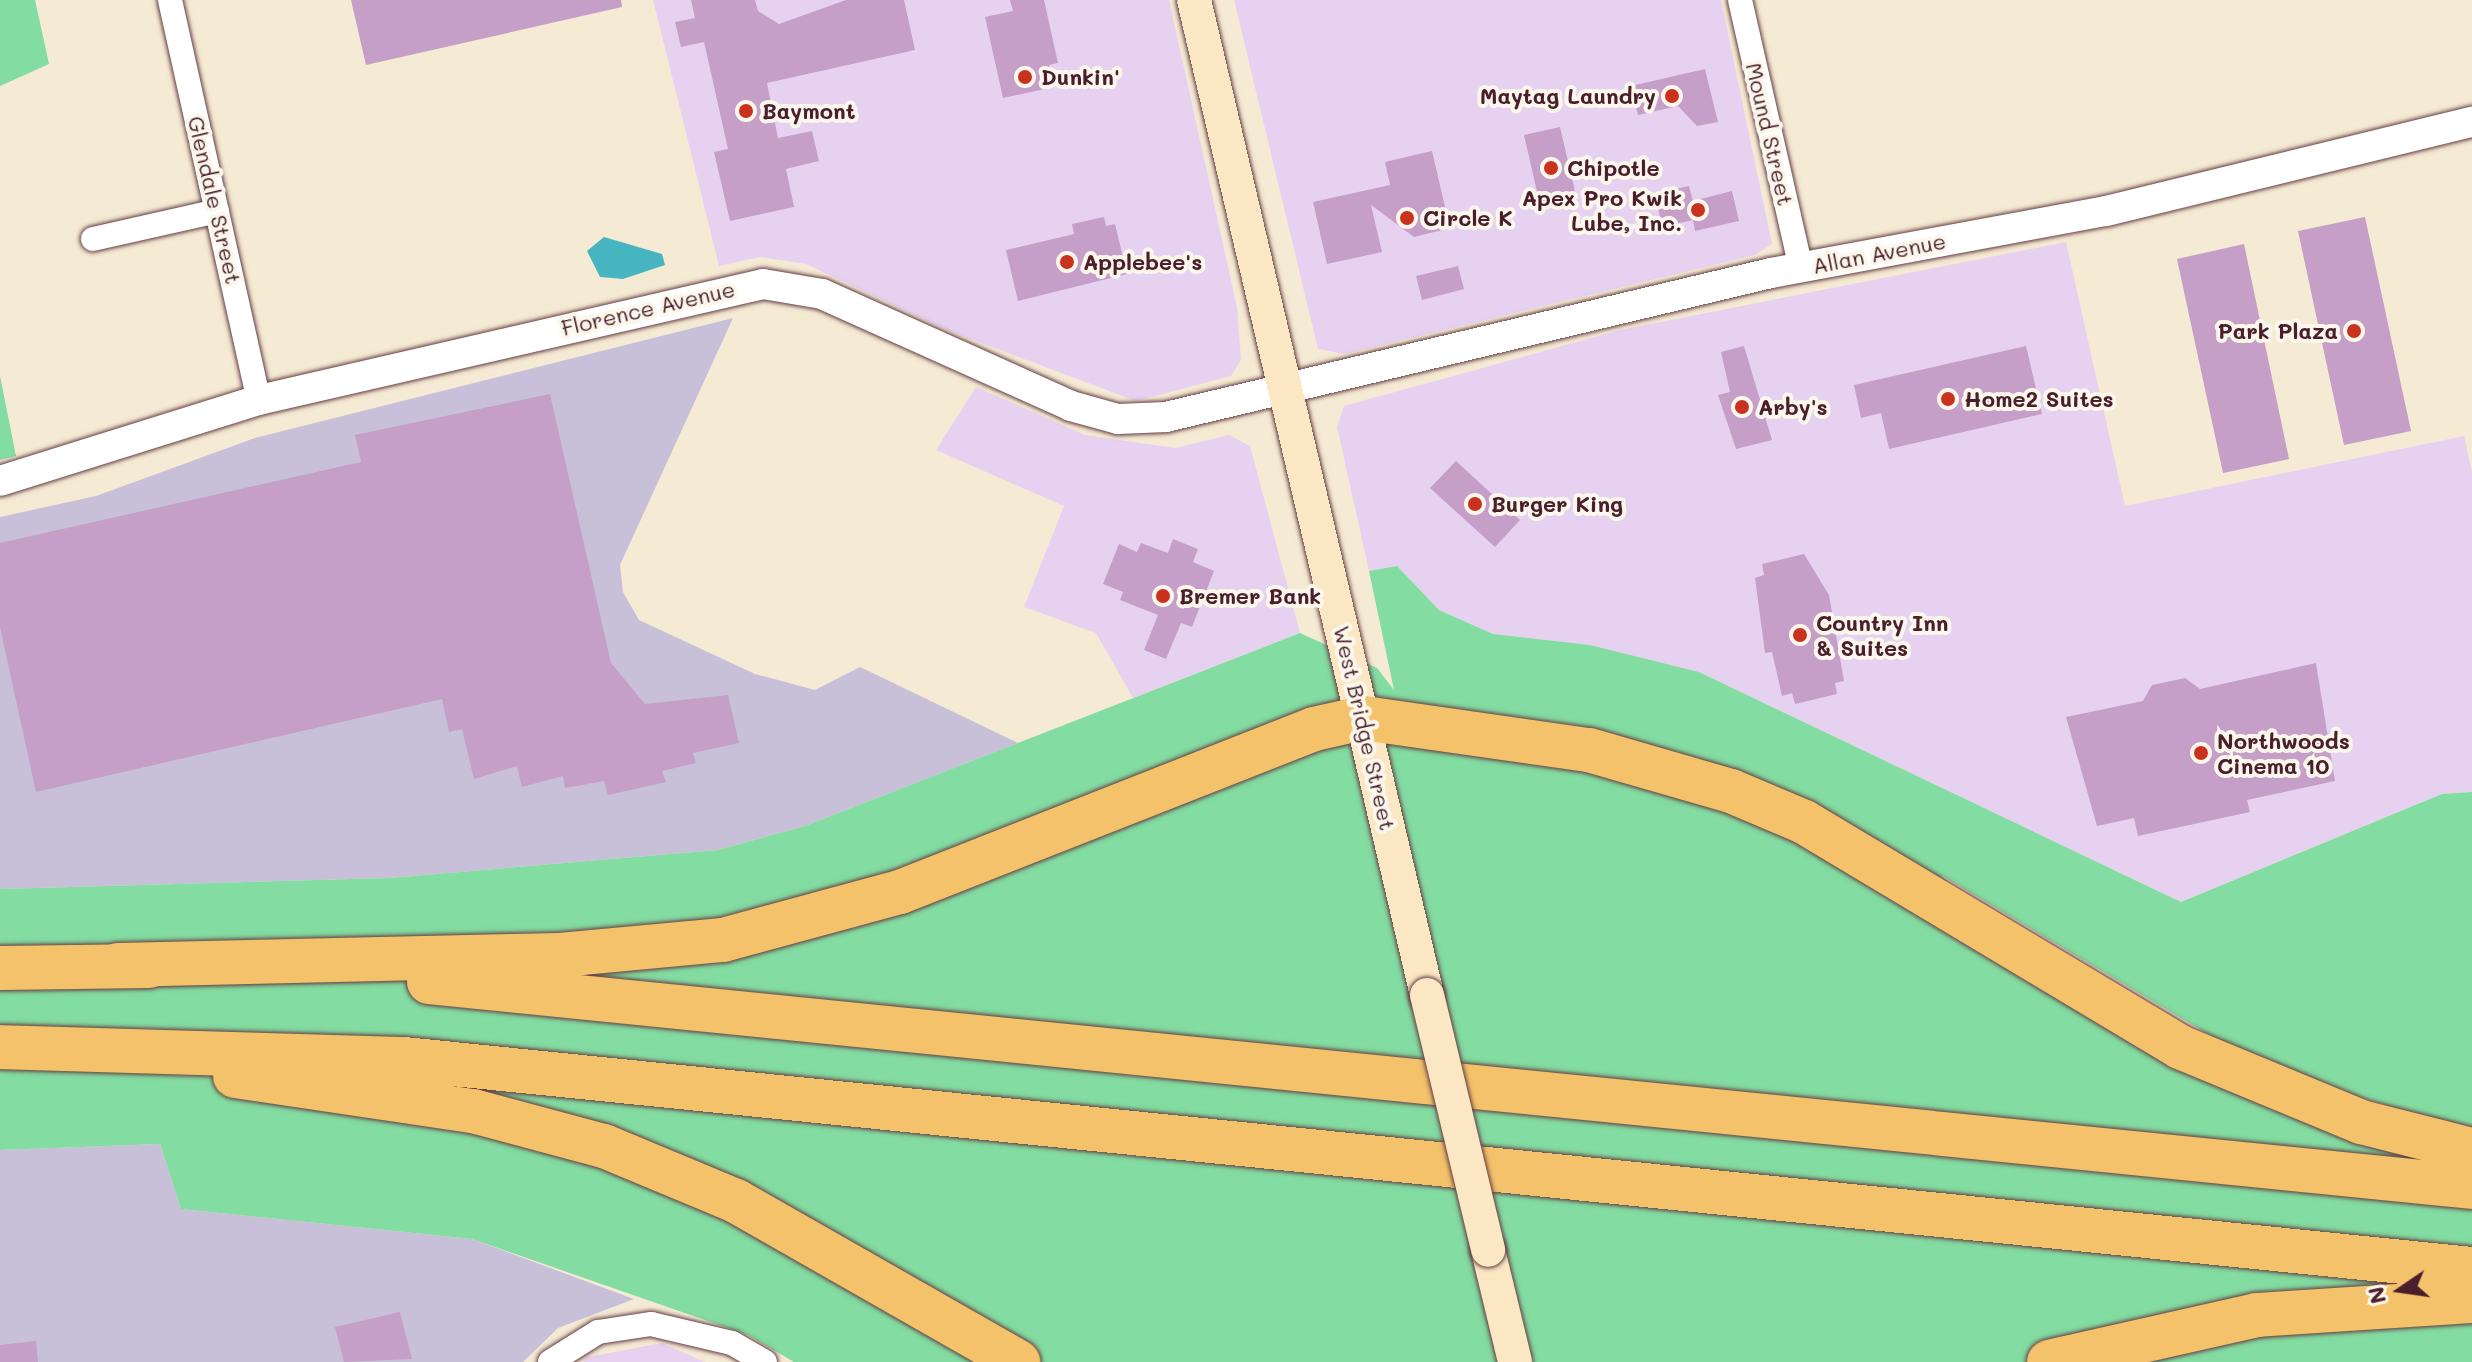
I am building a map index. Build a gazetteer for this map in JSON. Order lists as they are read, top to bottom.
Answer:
{
  "streets": {
    "main road": ["West Bridge Street"],
    "street": [
      "Mound Street",
      "Glendale Street",
      "Allan Avenue",
      "Florence Avenue"
    ]
  },
  "crossings": [
    ["Mound Street", "Allan Avenue"],
    ["Glendale Street", "Florence Avenue"],
    ["Allan Avenue", "Florence Avenue"],
    ["Allan Avenue", "West Bridge Street"],
    ["Florence Avenue", "West Bridge Street"]
  ],
  "places": [
    "Dunkin'",
    "Maytag Laundry",
    "Baymont",
    "Chipotle",
    "Apex Pro Kwik Lube, Inc.",
    "Circle K",
    "Applebee's",
    "Park Plaza",
    "Home2 Suites",
    "Arby's",
    "Burger King",
    "Bremer Bank",
    "Country Inn & Suites",
    "Northwoods Cinema 10"
  ],
  "north": "left"
}
